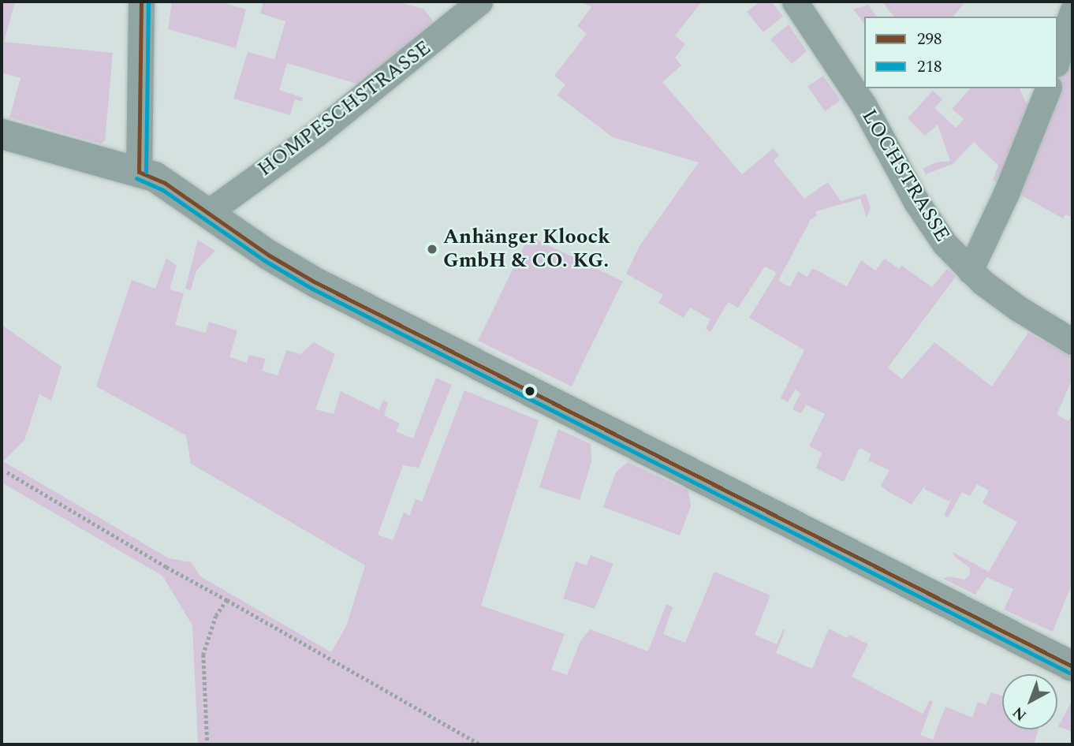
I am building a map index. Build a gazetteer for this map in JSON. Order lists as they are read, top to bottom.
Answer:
{
  "streets": {
    "street": ["HOMPESCHSTRASSE", "LOCHSTRASSE"]
  },
  "places": ["Anhänger Kloock GmbH & CO. KG."],
  "lines": ["transit line 298", "transit line 218"],
  "legend": ["298", "218"],
  "north": "bottom left"
}
